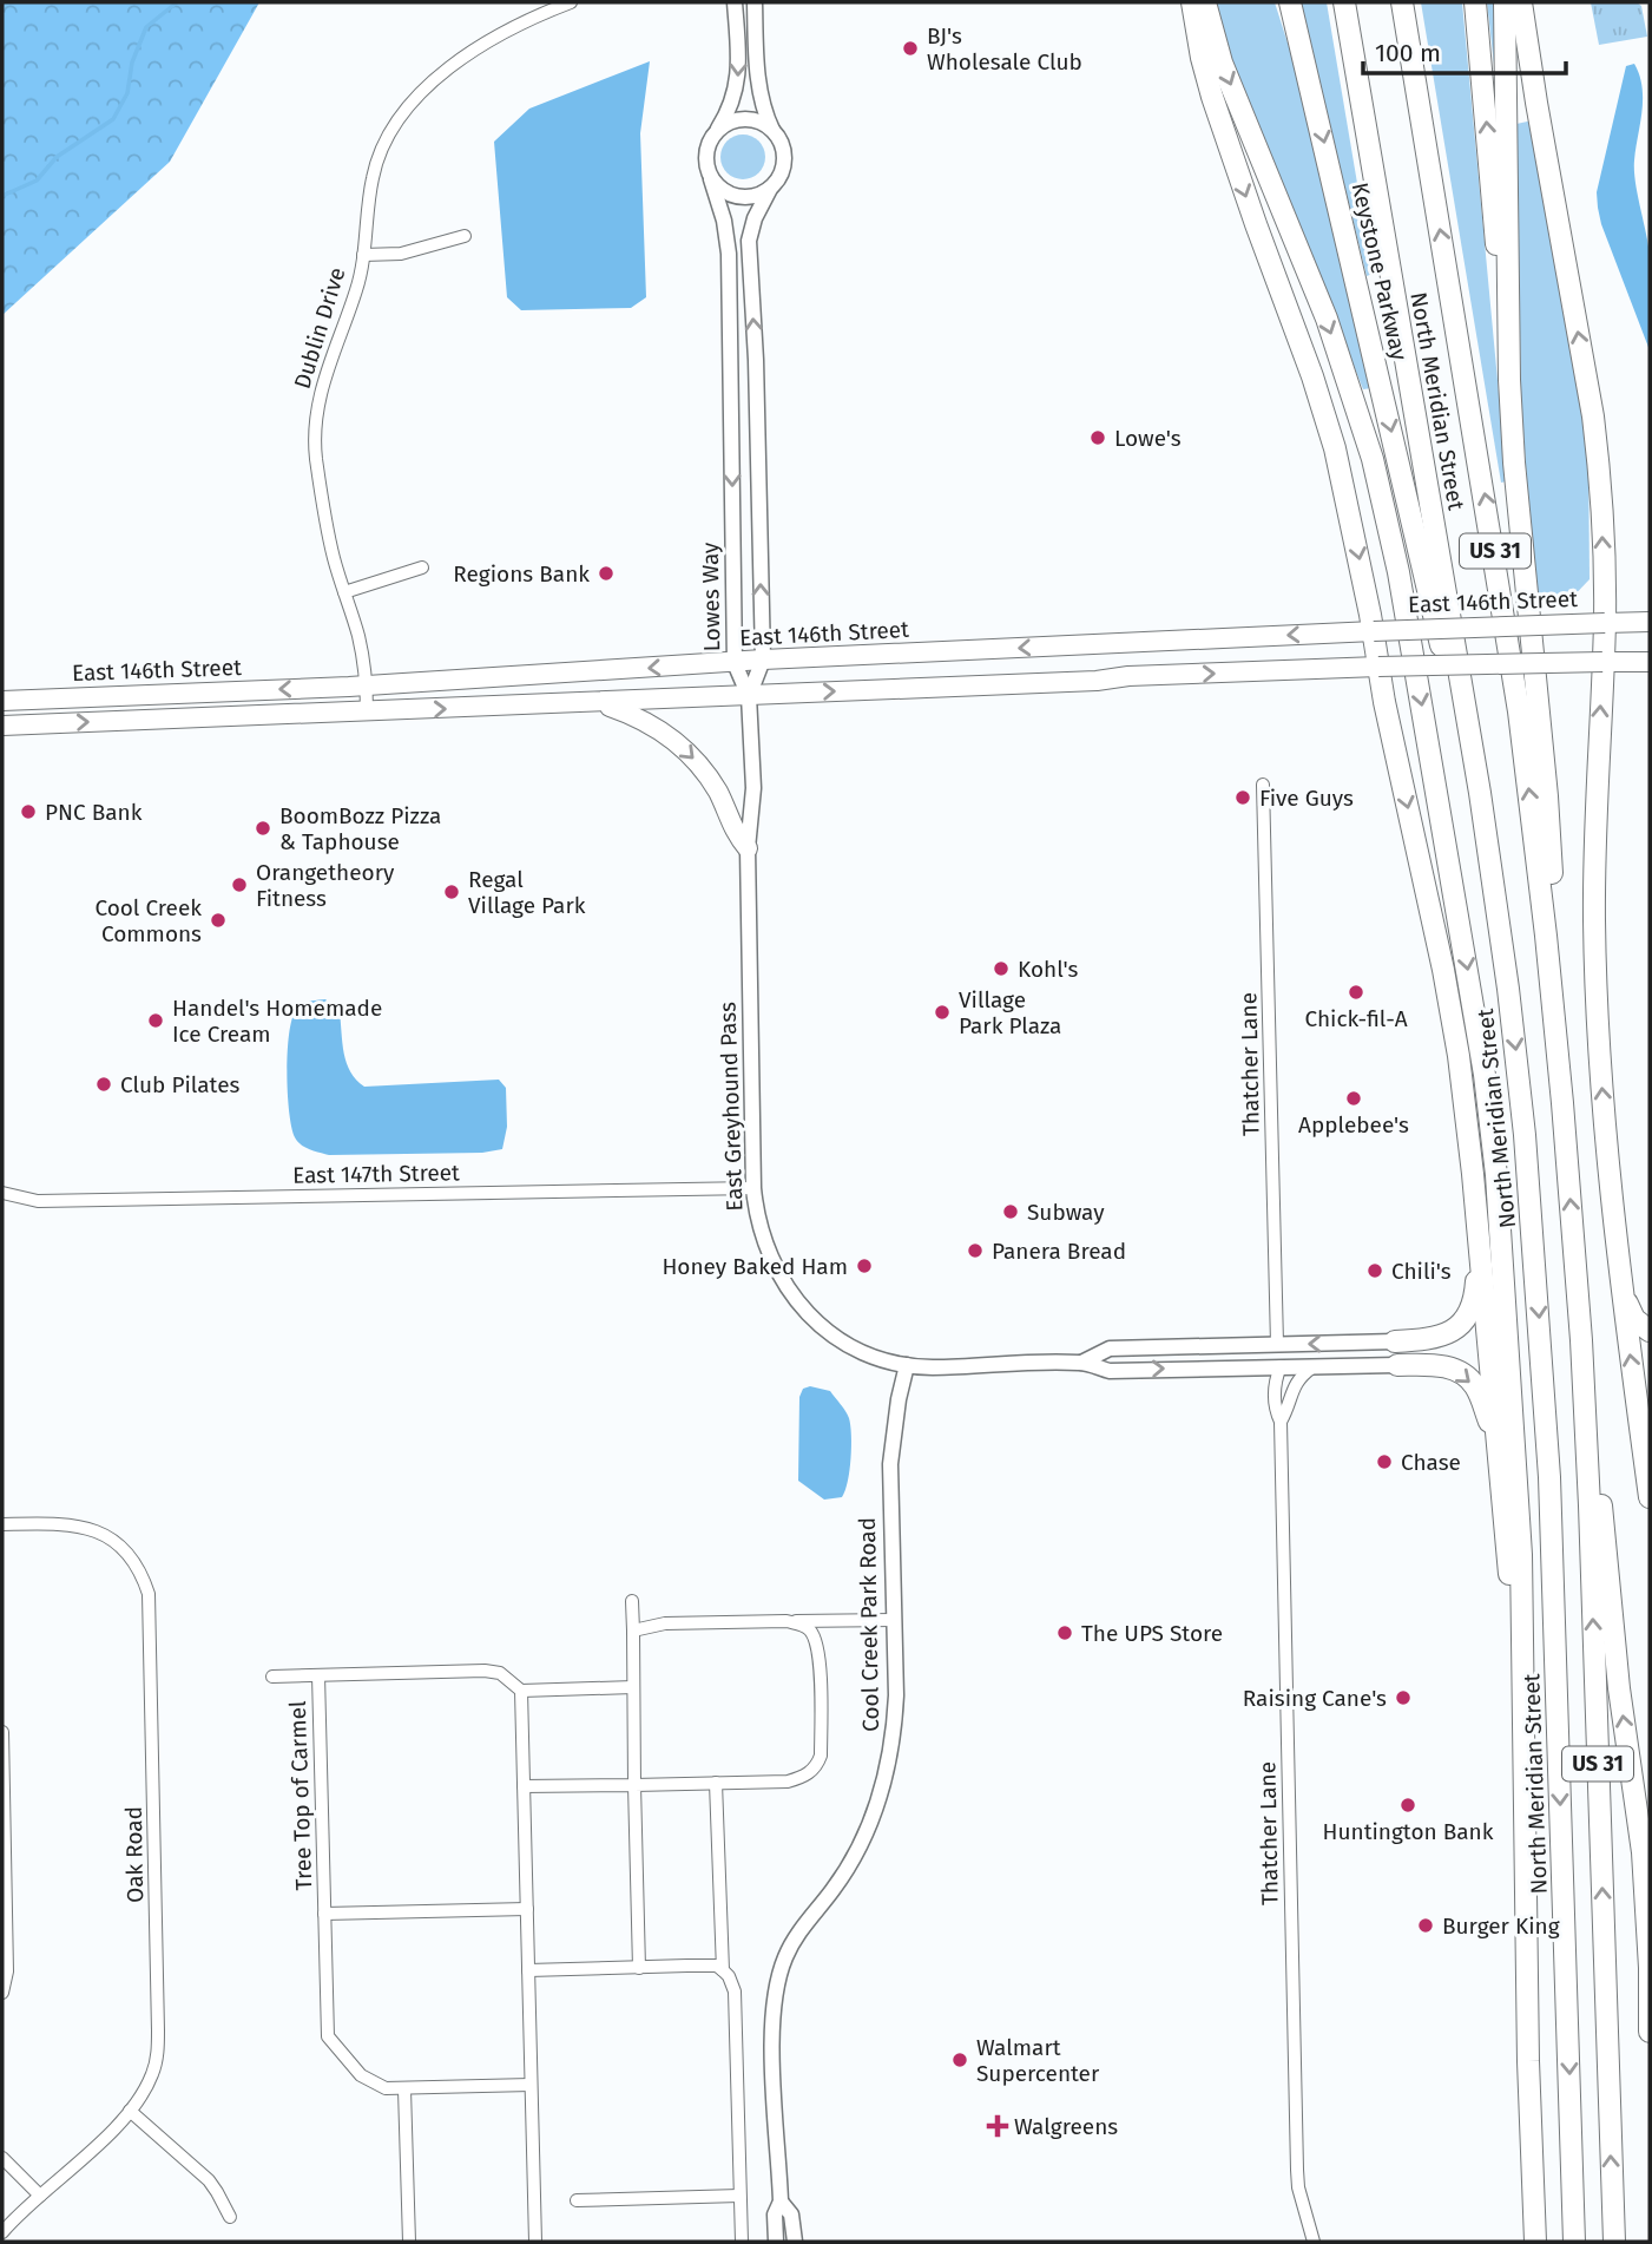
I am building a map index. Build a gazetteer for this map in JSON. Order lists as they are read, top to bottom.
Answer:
{
  "streets": {
    "highway": ["Keystone Parkway", "North Meridian Street", "US 31"],
    "main road": ["East 146th Street"],
    "street": [
      "Dublin Drive",
      "Lowes Way",
      "Thatcher Lane",
      "East Greyhound Pass",
      "East 147th Street",
      "Cool Creek Park Road",
      "Tree Top of Carmel",
      "Oak Road"
    ]
  },
  "crossings": [
    ["Keystone Parkway", "North Meridian Street"],
    ["Dublin Drive", "East 146th Street"],
    ["Lowes Way", "East 146th Street"],
    ["Lowes Way", "East Greyhound Pass"],
    ["Thatcher Lane", "East Greyhound Pass"],
    ["East Greyhound Pass", "East 147th Street"],
    ["East Greyhound Pass", "Cool Creek Park Road"]
  ],
  "places": {
    "other": [
      "BJ's Wholesale Club",
      "Lowe's",
      "Regions Bank",
      "Five Guys",
      "PNC Bank",
      "BoomBozz Pizza & Taphouse",
      "Orangetheory Fitness",
      "Regal Village Park",
      "Cool Creek Commons",
      "Kohl's",
      "Chick-fil-A",
      "Village Park Plaza",
      "Handel's Homemade Ice Cream",
      "Club Pilates",
      "Applebee's",
      "Subway",
      "Panera Bread",
      "Honey Baked Ham",
      "Chili's",
      "Chase",
      "The UPS Store",
      "Raising Cane's",
      "Huntington Bank",
      "Burger King",
      "Walmart Supercenter"
    ],
    "health": ["Walgreens"]
  },
  "scale_bar": "100 m"
}
